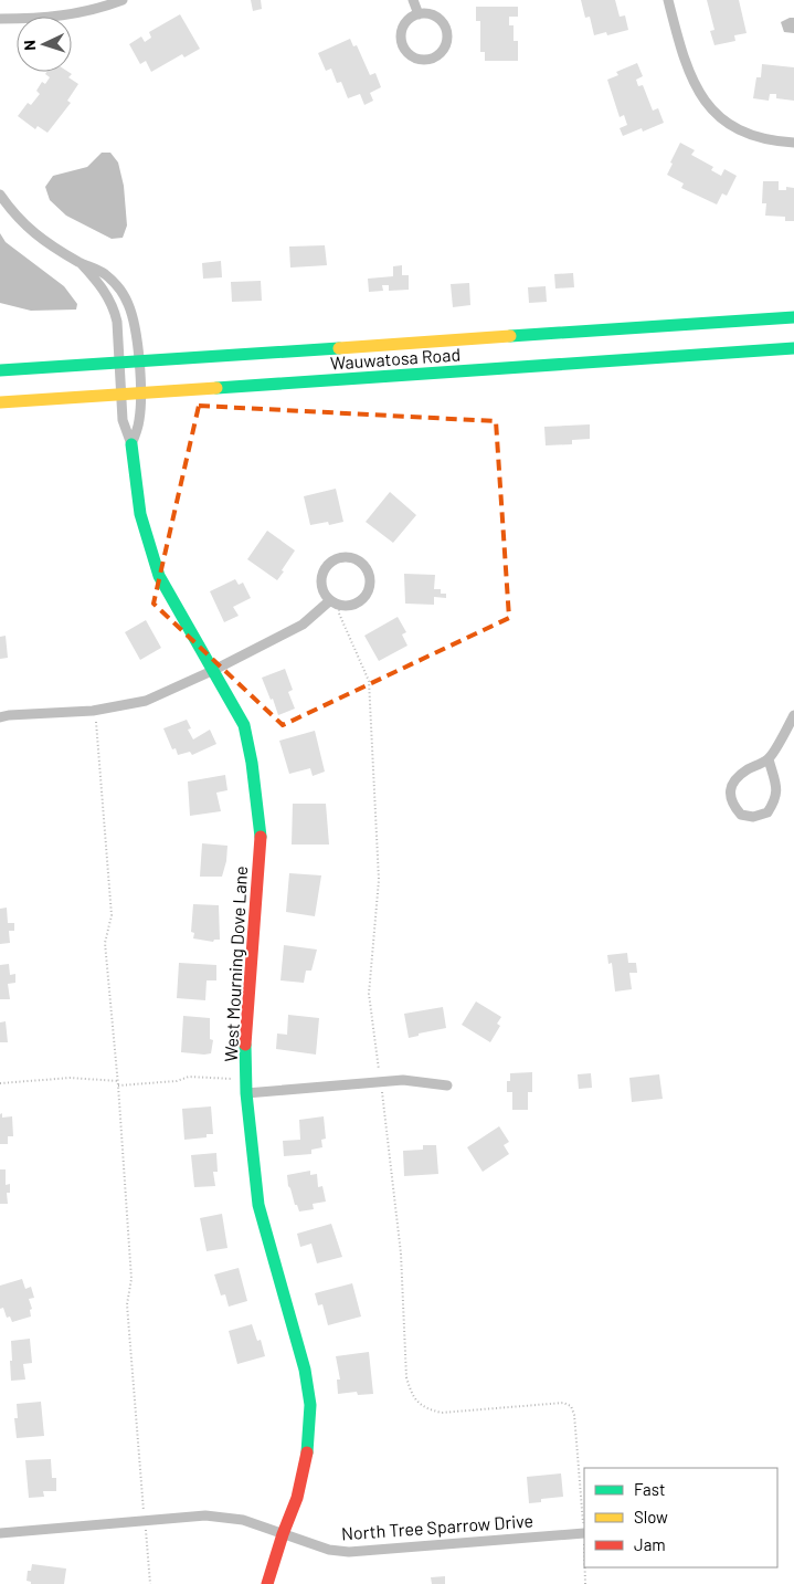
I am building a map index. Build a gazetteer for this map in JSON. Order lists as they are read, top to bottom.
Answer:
{
  "streets": {
    "main road": ["Wauwatosa Road", "West Mourning Dove Lane"],
    "street": ["North Tree Sparrow Drive"]
  },
  "crossings": [
    ["West Mourning Dove Lane", "North Tree Sparrow Drive"]
  ],
  "legend": ["Fast", "Slow", "Jam"],
  "north": "left"
}
